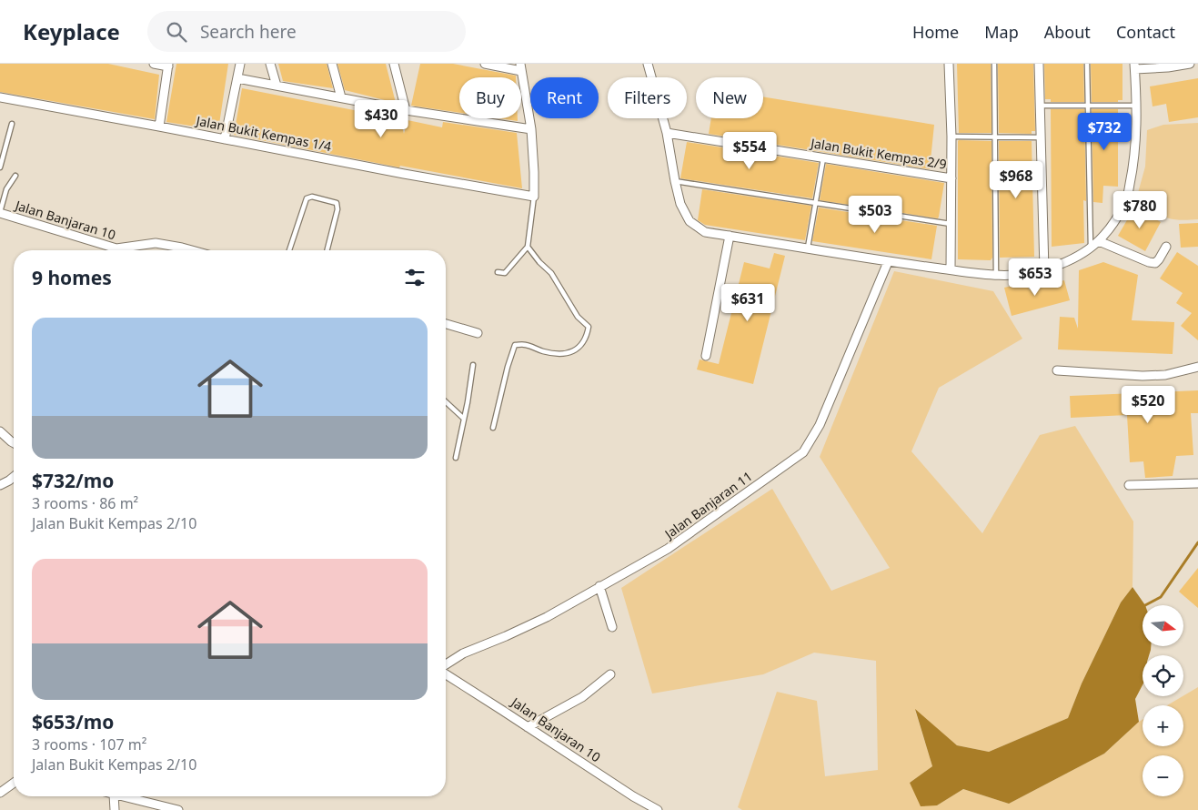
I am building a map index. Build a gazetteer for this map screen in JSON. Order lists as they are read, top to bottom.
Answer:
{
  "streets": {
    "street": [
      "Jalan Bukit Kempas 1/4",
      "Jalan Bukit Kempas 2/9",
      "Jalan Banjaran 10",
      "Jalan Banjaran 11"
    ]
  },
  "north": "right",
  "page": {
    "header": "Keyplace",
    "search": "Search here",
    "nav": [
      "Home",
      "Map",
      "About",
      "Contact"
    ],
    "chip": [
      "Buy",
      "Rent",
      "Filters",
      "New"
    ],
    "price": [
      "$430",
      "$732",
      "$554",
      "$968",
      "$780",
      "$503",
      "$653",
      "$631",
      "$520"
    ],
    "heading": "9 homes",
    "list": [
      {
        "name": "$732/mo",
        "note": "3 rooms · 86 m² · Jalan Bukit Kempas 2/10"
      },
      {
        "name": "$653/mo",
        "note": "3 rooms · 107 m² · Jalan Bukit Kempas 2/10"
      }
    ],
    "map_buttons": ["+", "−"]
  }
}
